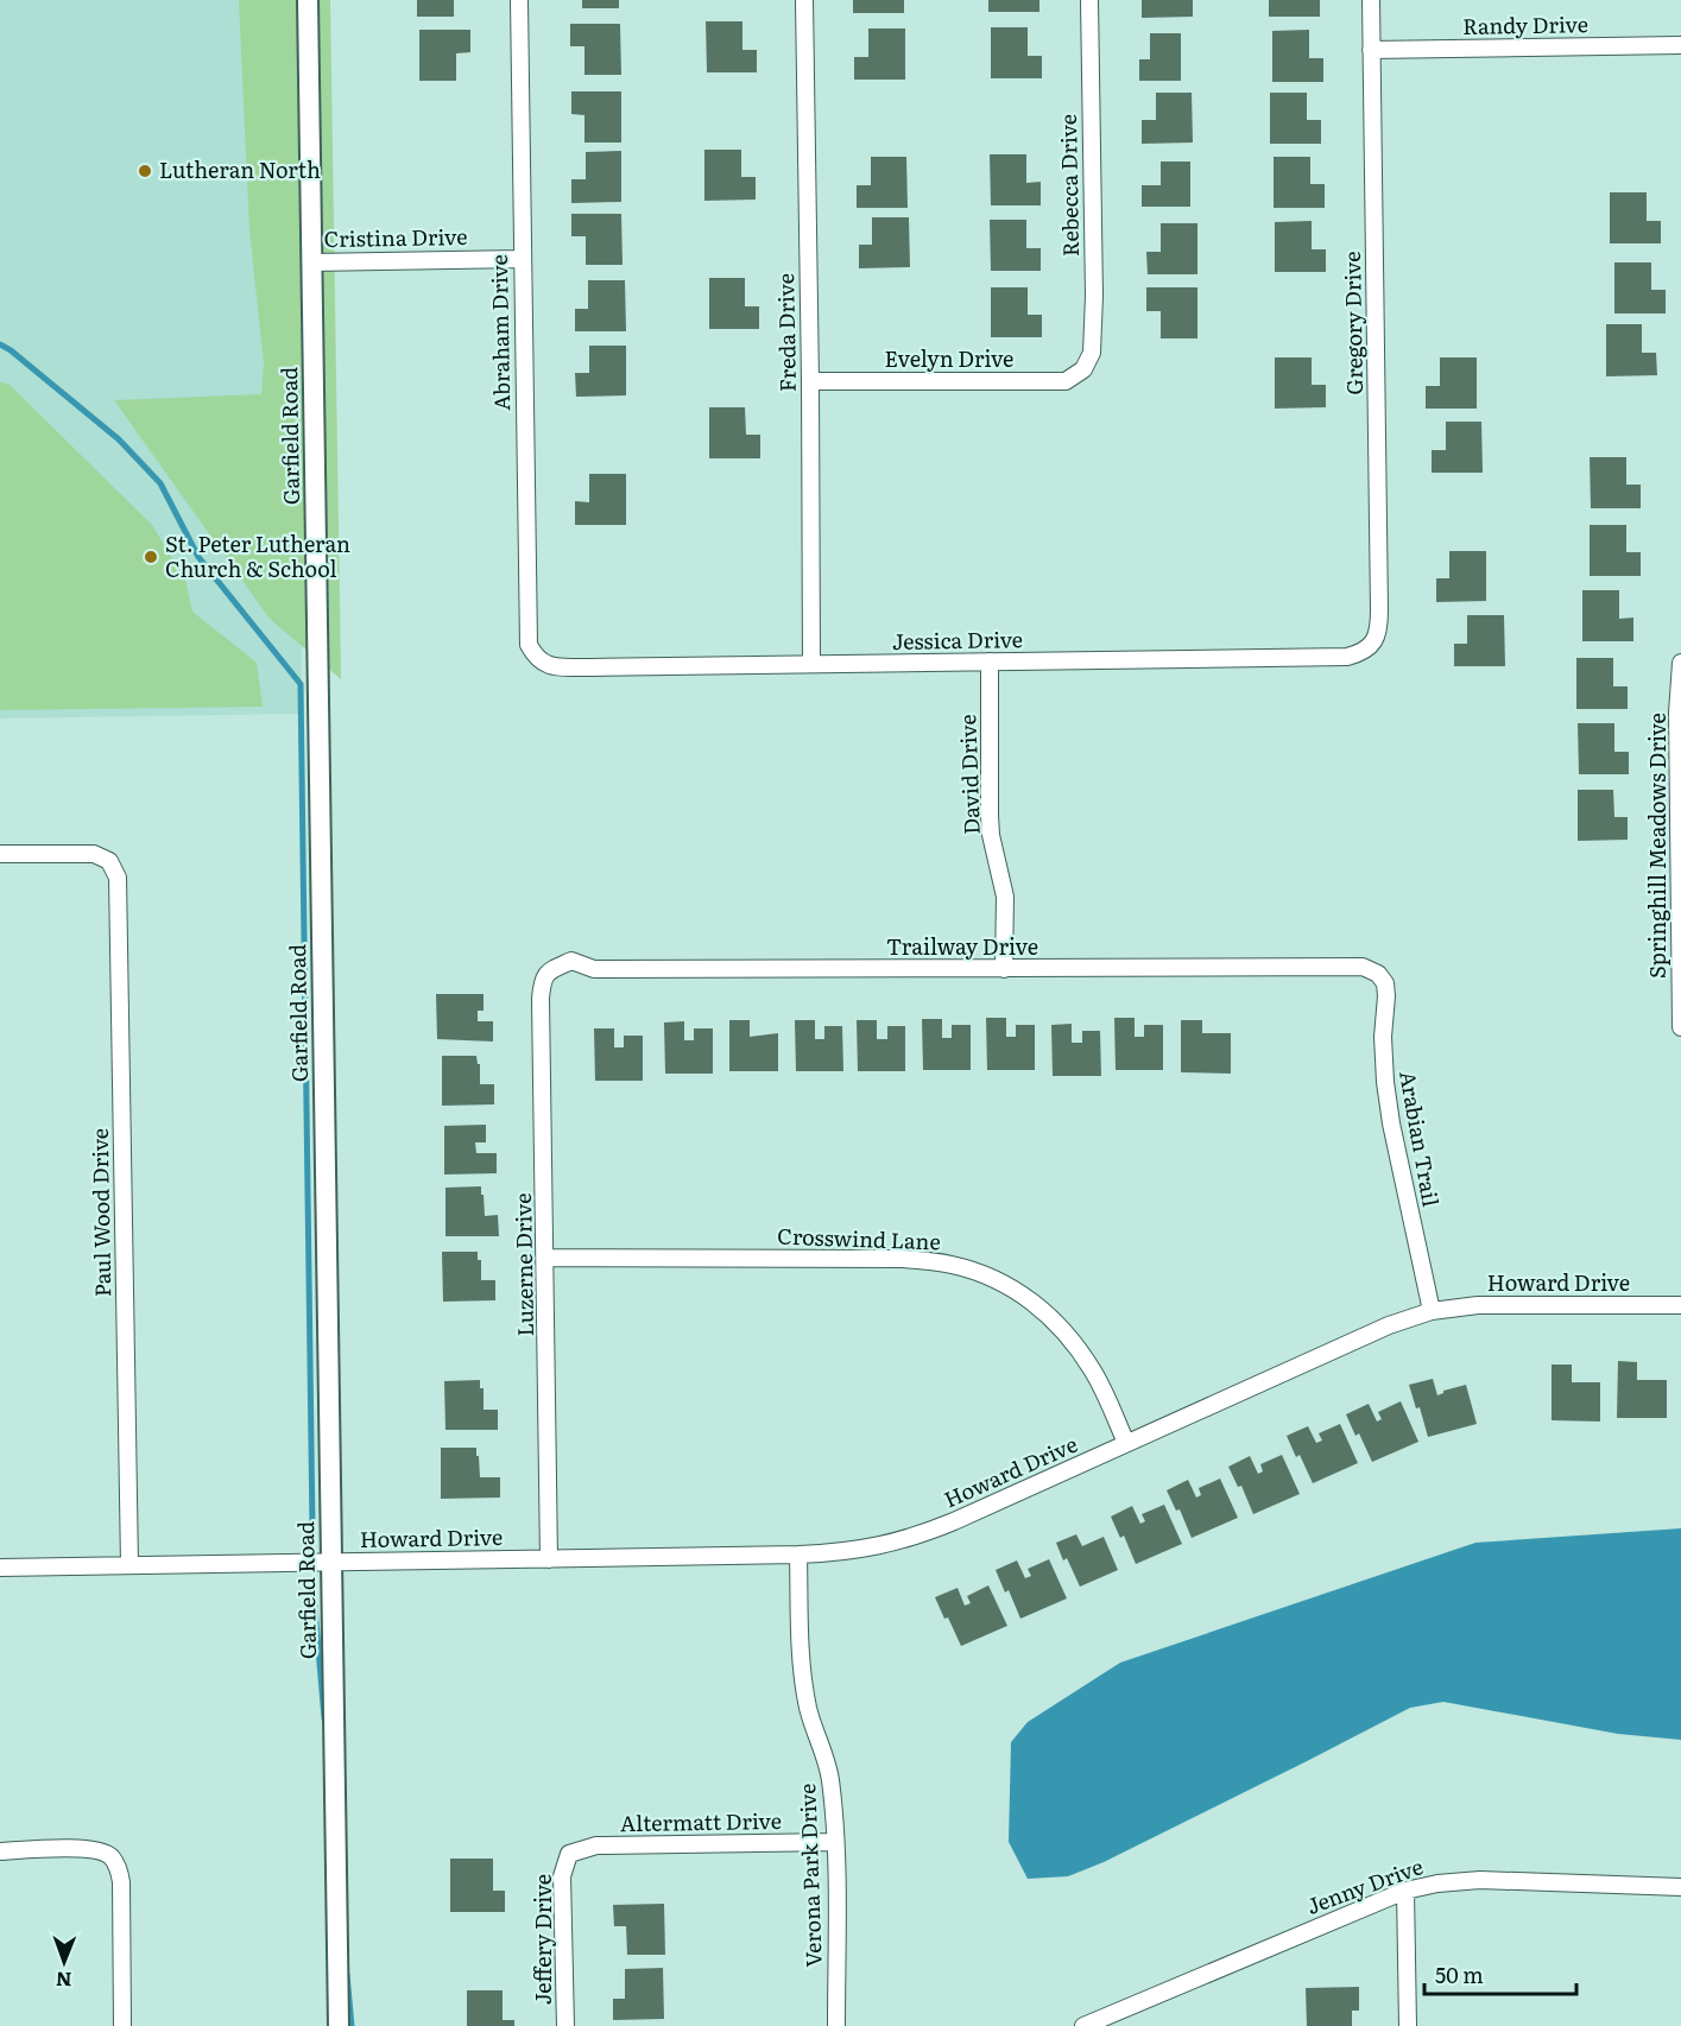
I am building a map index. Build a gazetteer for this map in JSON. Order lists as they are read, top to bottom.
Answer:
{
  "streets": {
    "street": [
      "Randy Drive",
      "Rebecca Drive",
      "Cristina Drive",
      "Gregory Drive",
      "Abraham Drive",
      "Freda Drive",
      "Evelyn Drive",
      "Garfield Road",
      "Jessica Drive",
      "David Drive",
      "Springhill Meadows Drive",
      "Trailway Drive",
      "Arabian Trail",
      "Paul Wood Drive",
      "Crosswind Lane",
      "Luzerne Drive",
      "Howard Drive",
      "Altermatt Drive",
      "Verona Park Drive",
      "Jenny Drive",
      "Jeffery Drive"
    ]
  },
  "crossings": [
    ["Randy Drive", "Gregory Drive"],
    ["Rebecca Drive", "Evelyn Drive"],
    ["Cristina Drive", "Abraham Drive"],
    ["Cristina Drive", "Garfield Road"],
    ["Gregory Drive", "Jessica Drive"],
    ["Abraham Drive", "Jessica Drive"],
    ["Freda Drive", "Evelyn Drive"],
    ["Freda Drive", "Jessica Drive"],
    ["Garfield Road", "Howard Drive"],
    ["Jessica Drive", "David Drive"],
    ["David Drive", "Trailway Drive"],
    ["Trailway Drive", "Arabian Trail"],
    ["Trailway Drive", "Luzerne Drive"],
    ["Arabian Trail", "Howard Drive"],
    ["Paul Wood Drive", "Howard Drive"],
    ["Crosswind Lane", "Luzerne Drive"],
    ["Crosswind Lane", "Howard Drive"],
    ["Luzerne Drive", "Howard Drive"],
    ["Howard Drive", "Verona Park Drive"],
    ["Altermatt Drive", "Verona Park Drive"],
    ["Altermatt Drive", "Jeffery Drive"]
  ],
  "places": ["Lutheran North", "St. Peter Lutheran Church & School"],
  "scale_bar": "50 m",
  "north": "bottom"
}
